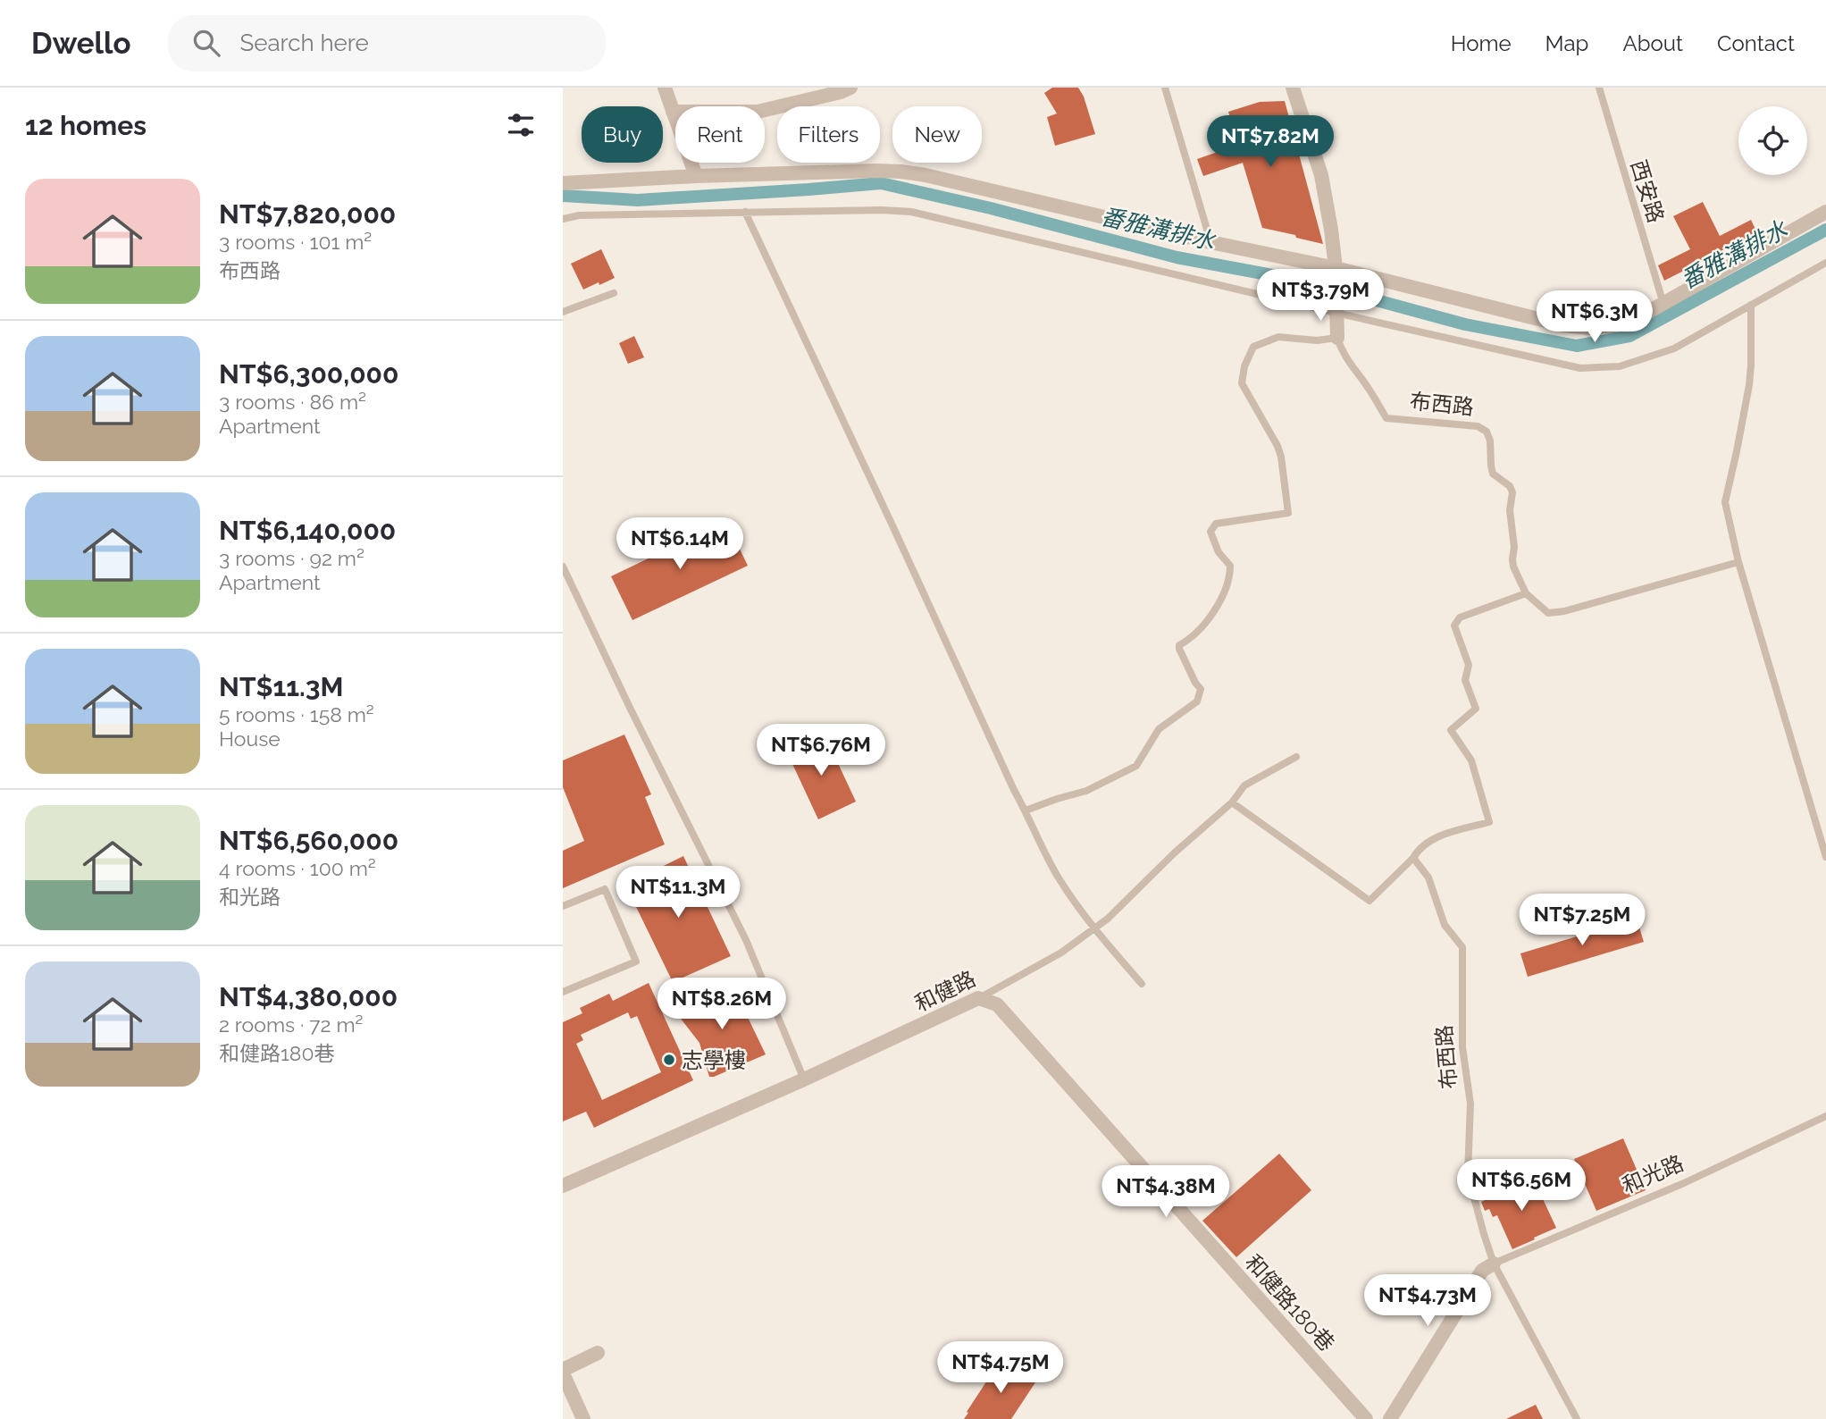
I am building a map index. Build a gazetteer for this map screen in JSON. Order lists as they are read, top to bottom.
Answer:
{
  "streets": {
    "street": ["和健路", "和光路", "和健路180巷"],
    "lane": ["西安路", "布西路"]
  },
  "crossings": [
    ["布西路", "和光路"],
    ["和健路", "和健路180巷"]
  ],
  "water": ["番雅溝排水"],
  "places": ["志學樓"],
  "page": {
    "header": "Dwello",
    "search": "Search here",
    "nav": [
      "Home",
      "Map",
      "About",
      "Contact"
    ],
    "heading": "12 homes",
    "chip": [
      "Buy",
      "Rent",
      "Filters",
      "New"
    ],
    "price": [
      "NT$7.82M",
      "NT$3.79M",
      "NT$6.3M",
      "NT$6.14M",
      "NT$6.76M",
      "NT$11.3M",
      "NT$7.25M",
      "NT$8.26M",
      "NT$6.56M",
      "NT$4.38M",
      "NT$4.73M",
      "NT$4.75M"
    ],
    "list": [
      {
        "name": "NT$7,820,000",
        "note": "3 rooms · 101 m² · 布西路"
      },
      {
        "name": "NT$6,300,000",
        "note": "3 rooms · 86 m² · Apartment"
      },
      {
        "name": "NT$6,140,000",
        "note": "3 rooms · 92 m² · Apartment"
      },
      {
        "name": "NT$11.3M",
        "note": "5 rooms · 158 m² · House"
      },
      {
        "name": "NT$6,560,000",
        "note": "4 rooms · 100 m² · 和光路"
      },
      {
        "name": "NT$4,380,000",
        "note": "2 rooms · 72 m² · 和健路180巷"
      }
    ]
  }
}
